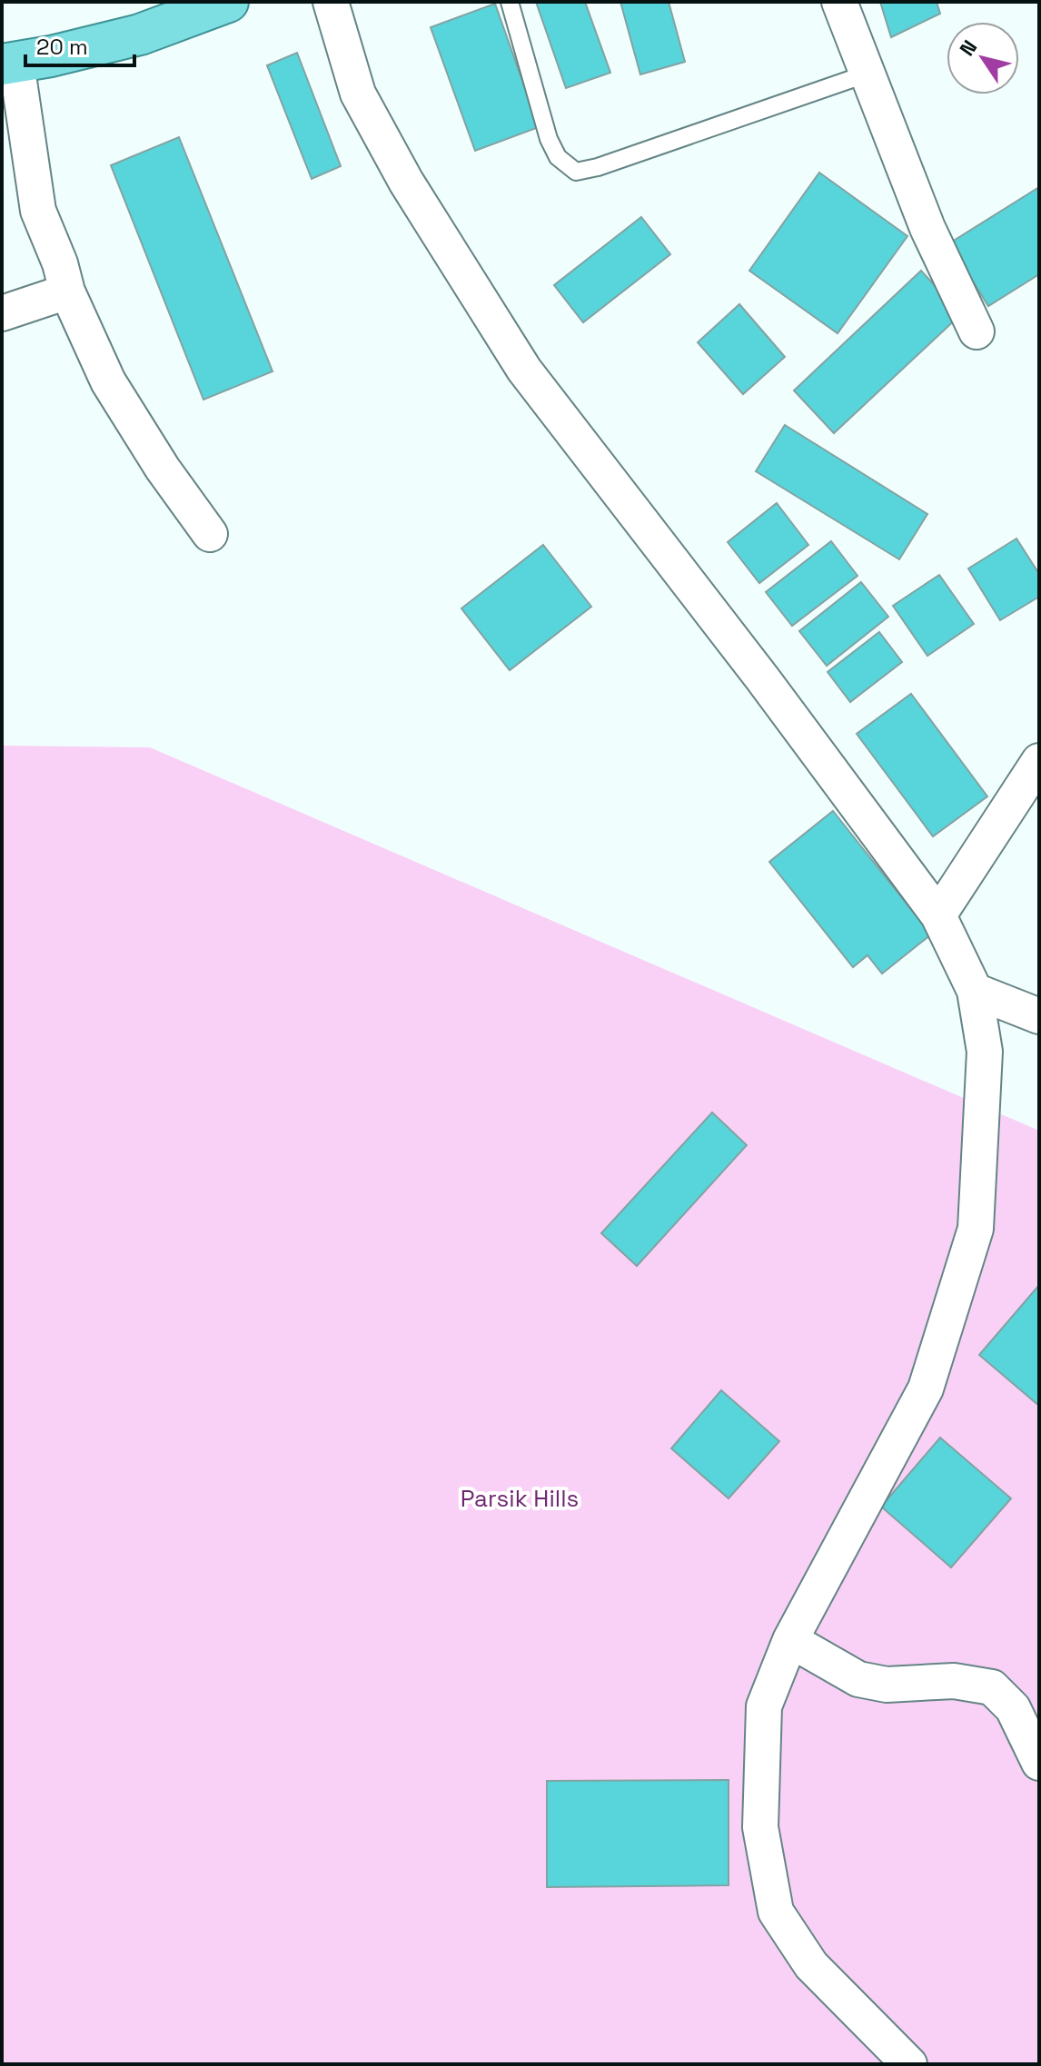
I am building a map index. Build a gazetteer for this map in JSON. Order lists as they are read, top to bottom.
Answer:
{
  "parks": ["Parsik Hills"],
  "scale_bar": "20 m",
  "north": "top left"
}
